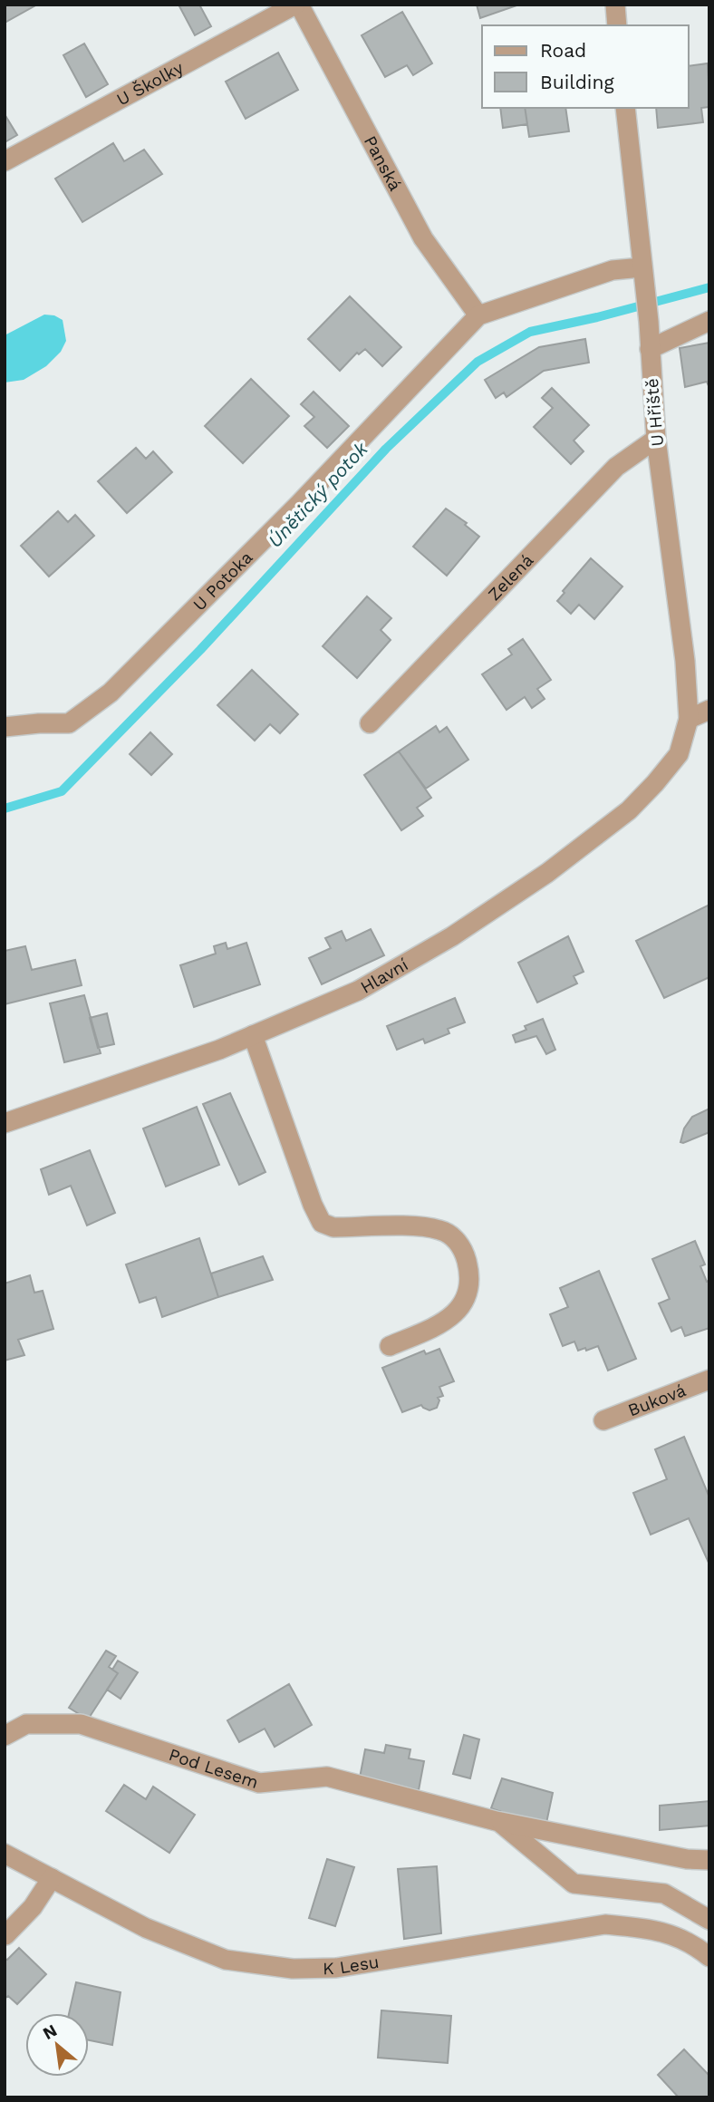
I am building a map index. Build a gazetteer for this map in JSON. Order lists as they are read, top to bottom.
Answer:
{
  "streets": {
    "street": [
      "U Školky",
      "Panská",
      "U Hřiště",
      "Zelená",
      "U Potoka",
      "Hlavní",
      "Buková",
      "Pod Lesem",
      "K Lesu"
    ]
  },
  "crossings": [
    ["U Školky", "Panská"],
    ["Panská", "U Potoka"],
    ["U Hřiště", "Zelená"],
    ["U Hřiště", "U Potoka"],
    ["U Hřiště", "Hlavní"]
  ],
  "water": ["Únětický potok"],
  "legend": ["Road", "Building"],
  "north": "top left"
}
